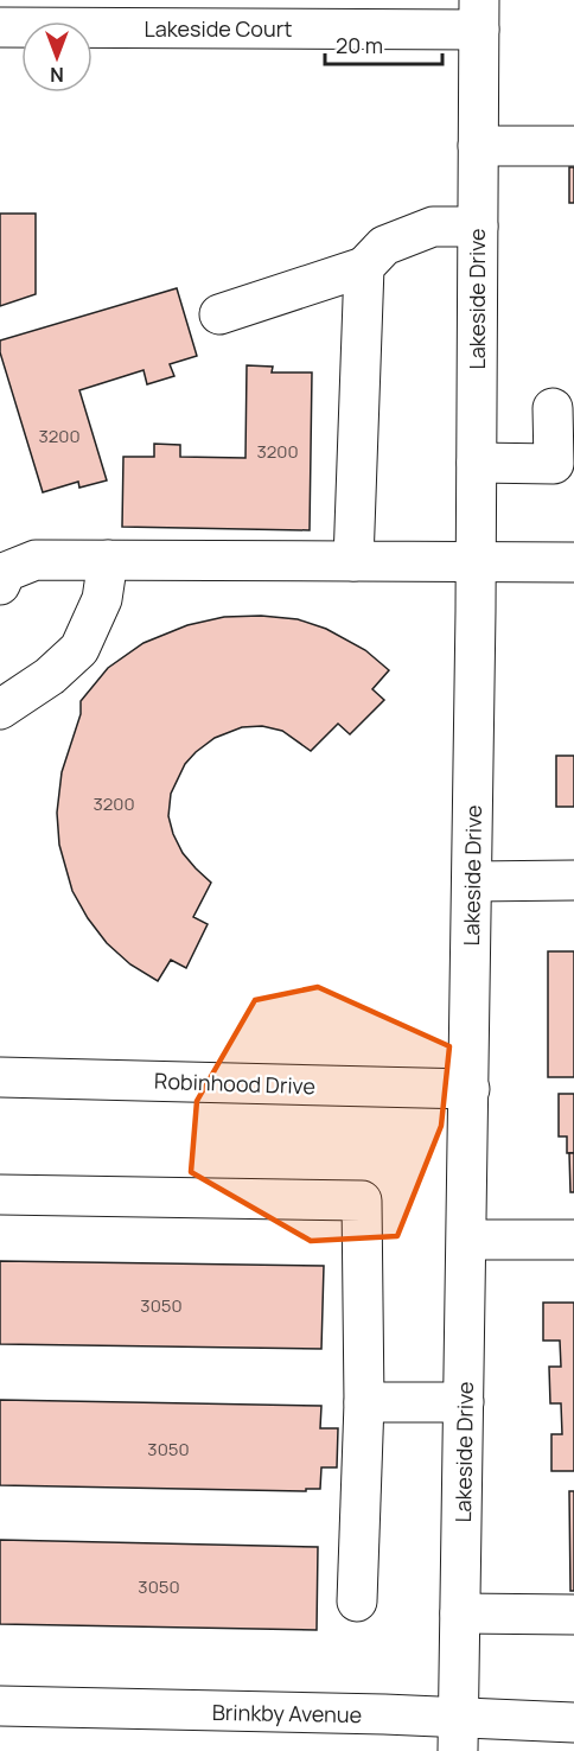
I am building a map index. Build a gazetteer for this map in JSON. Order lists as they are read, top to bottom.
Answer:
{
  "streets": {
    "street": [
      "Lakeside Court",
      "Lakeside Drive",
      "Robinhood Drive",
      "Brinkby Avenue"
    ]
  },
  "crossings": [
    ["Lakeside Court", "Lakeside Drive"],
    ["Lakeside Drive", "Robinhood Drive"],
    ["Lakeside Drive", "Brinkby Avenue"]
  ],
  "house_numbers": [
    "3200",
    "3200",
    "3200",
    "3050",
    "3050",
    "3050"
  ],
  "scale_bar": "20 m",
  "north": "bottom"
}
